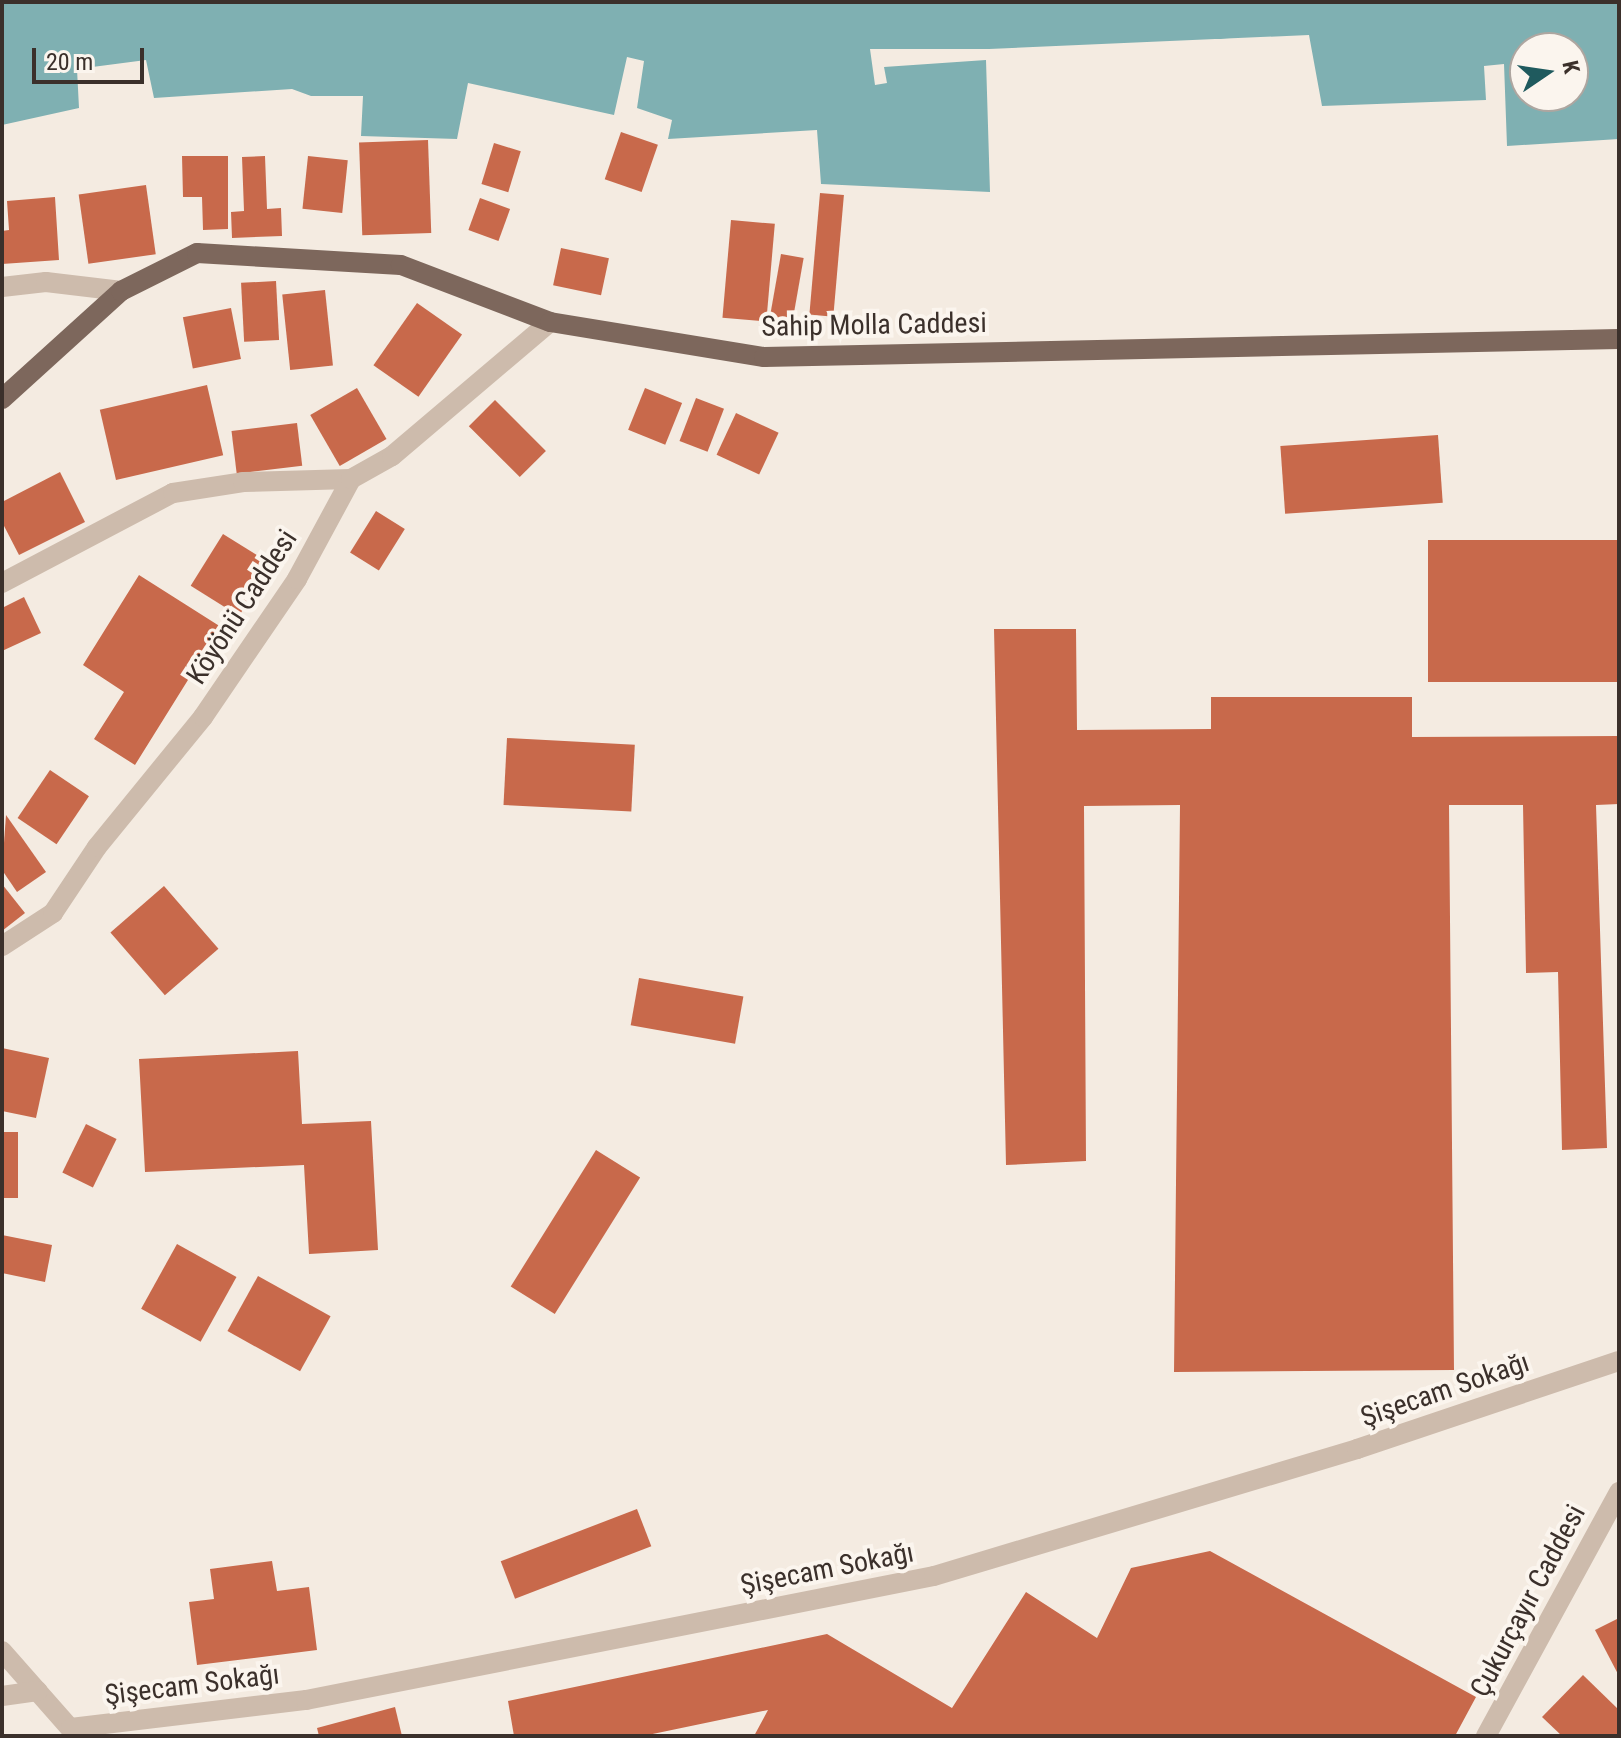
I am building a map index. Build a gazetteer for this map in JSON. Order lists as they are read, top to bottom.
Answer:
{
  "streets": {
    "main road": ["Sahip Molla Caddesi"],
    "street": ["Köyönü Caddesi", "Şişecam Sokağı", "Çukurçayır Caddesi"]
  },
  "scale_bar": "20 m",
  "north": "right"
}
